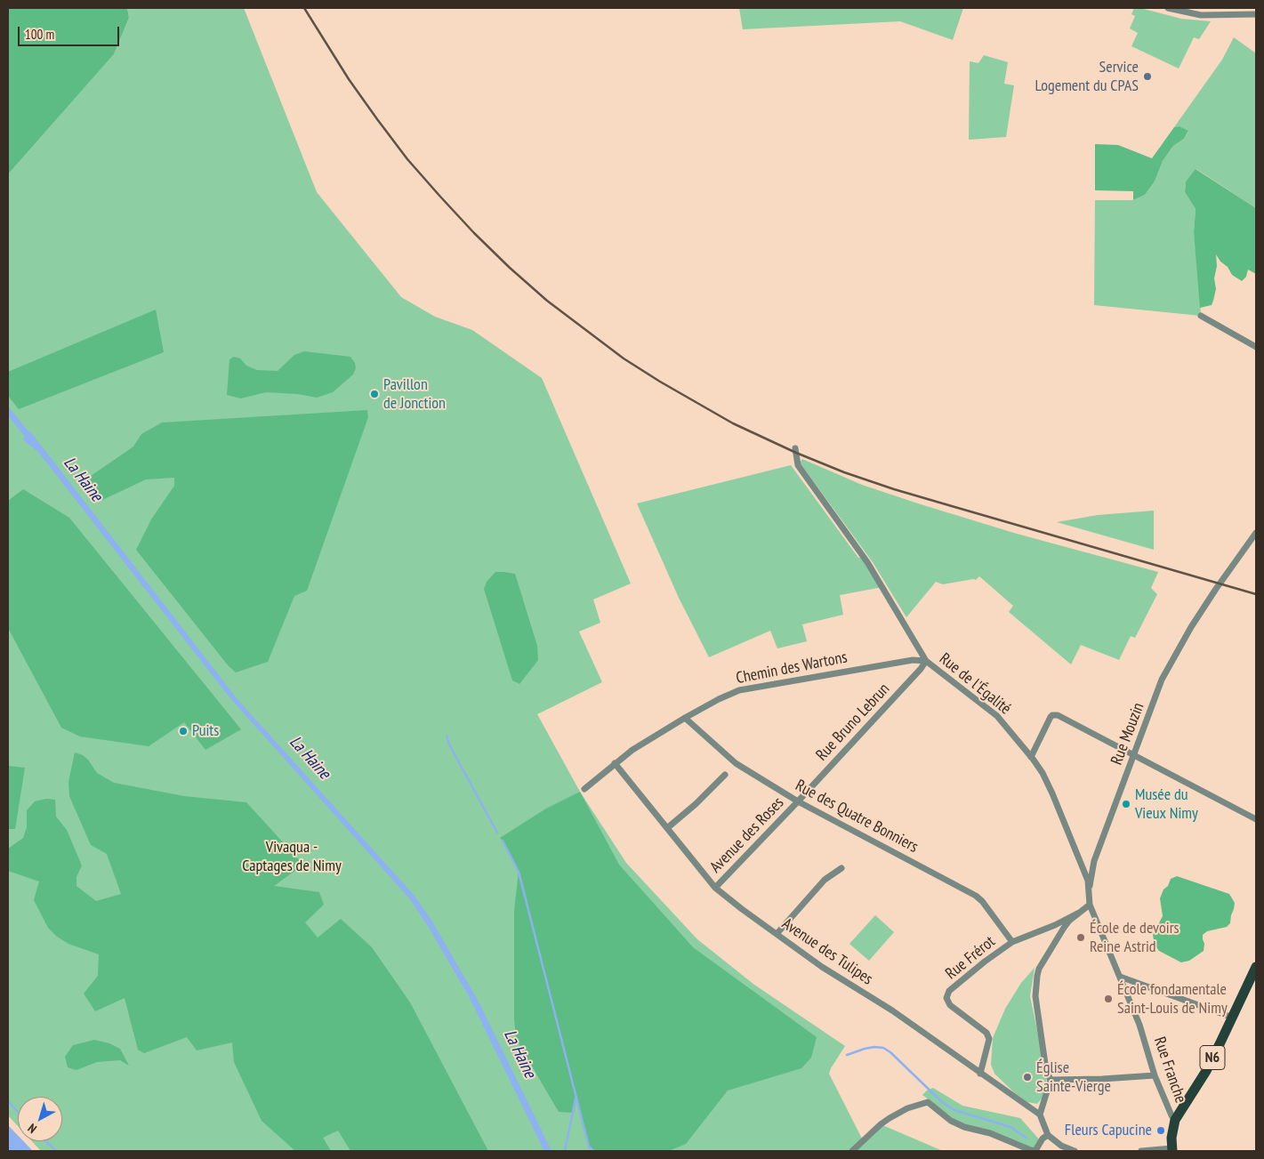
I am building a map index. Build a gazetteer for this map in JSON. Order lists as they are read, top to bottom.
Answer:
{
  "streets": {
    "main road": ["N6"],
    "street": [
      "Chemin des Wartons",
      "Rue de l'Égalité",
      "Rue Bruno Lebrun",
      "Rue Mouzin",
      "Rue des Quatre Bonniers",
      "Avenue des Roses",
      "Avenue des Tulipes",
      "Rue Frérot",
      "Rue Franche"
    ]
  },
  "crossings": [
    ["Chemin des Wartons", "Rue de l'Égalité"],
    ["Chemin des Wartons", "Rue Bruno Lebrun"],
    ["Chemin des Wartons", "Rue des Quatre Bonniers"],
    ["Chemin des Wartons", "Avenue des Tulipes"],
    ["Rue de l'Égalité", "Rue Bruno Lebrun"],
    ["Rue de l'Égalité", "Rue Mouzin"],
    ["Rue de l'Égalité", "Rue Franche"],
    ["Rue Bruno Lebrun", "Rue des Quatre Bonniers"],
    ["Rue Bruno Lebrun", "Avenue des Roses"],
    ["Rue Mouzin", "Rue Franche"],
    ["Rue des Quatre Bonniers", "Avenue des Roses"],
    ["Rue des Quatre Bonniers", "Rue Frérot"],
    ["Avenue des Roses", "Avenue des Tulipes"],
    ["Avenue des Tulipes", "Rue Frérot"],
    ["N6", "Rue Franche"]
  ],
  "water": ["La Haine"],
  "parks": ["Vivaqua - Captages de Nimy"],
  "places": [
    "Service Logement du CPAS",
    "Pavillon de Jonction",
    "Puits",
    "Musée du Vieux Nimy",
    "École de devoirs Reine Astrid",
    "École fondamentale Saint-Louis de Nimy",
    "Église Sainte-Vierge",
    "Fleurs Capucine"
  ],
  "scale_bar": "100 m",
  "north": "bottom left"
}
